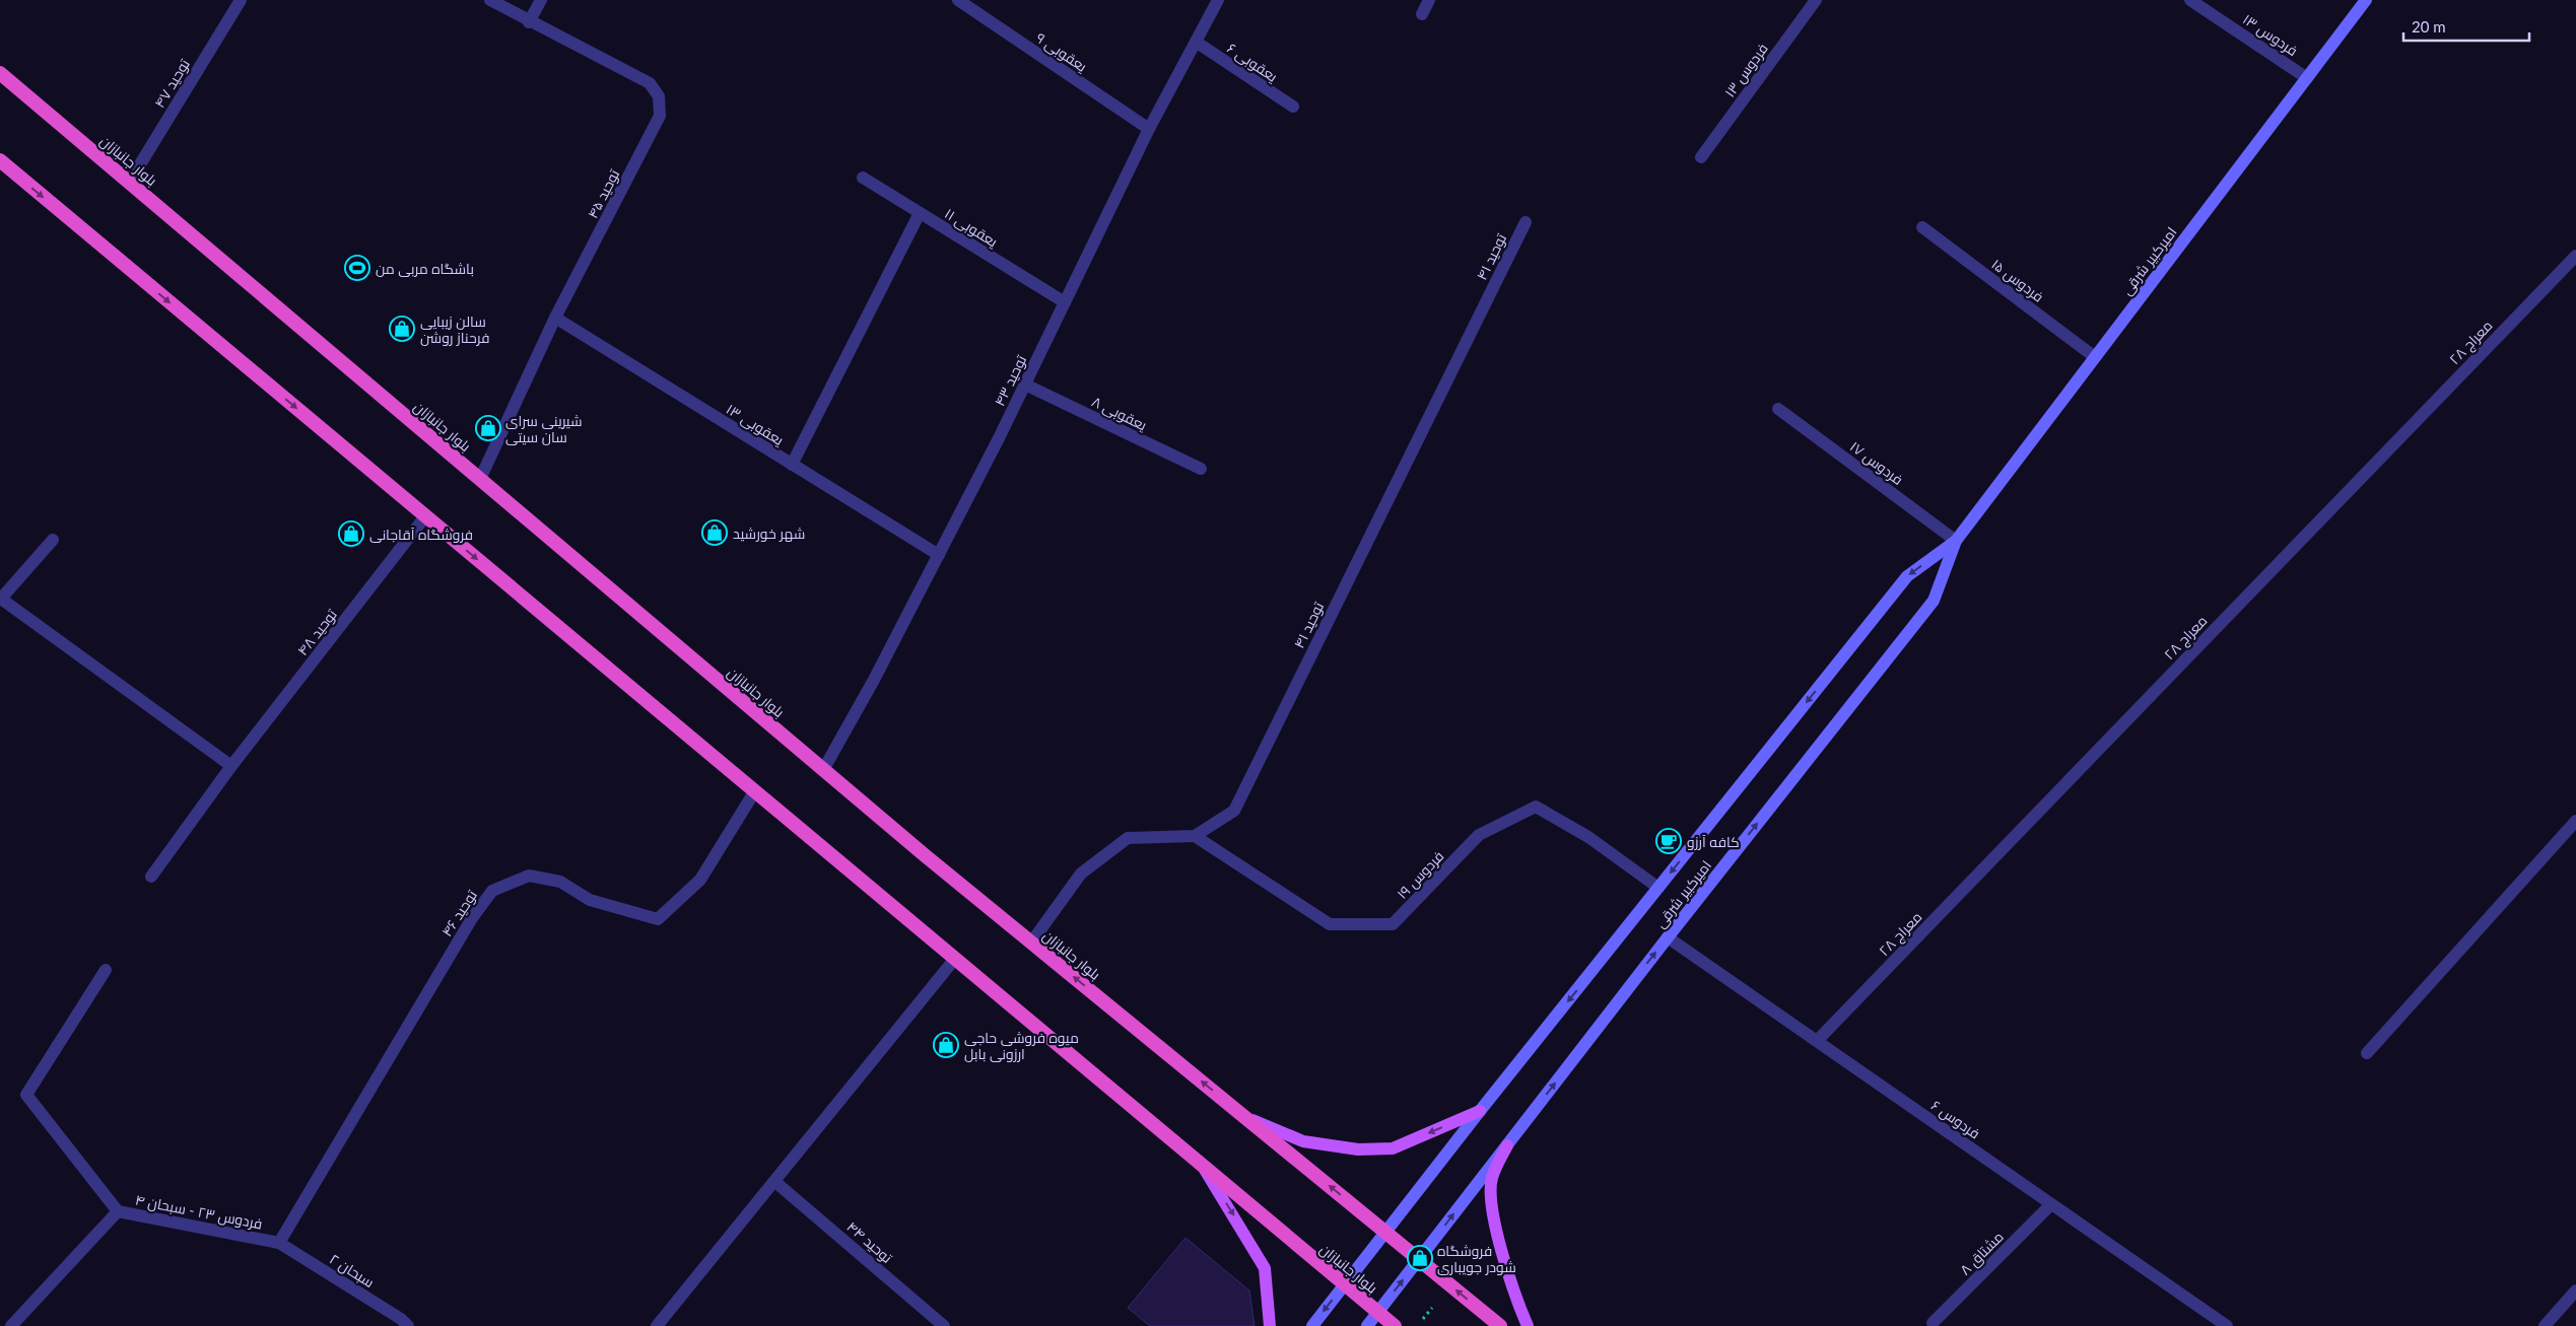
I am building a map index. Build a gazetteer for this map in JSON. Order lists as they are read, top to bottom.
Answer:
{
  "streets": {
    "highway": ["بلوار جانبازان"],
    "main road": ["امیرکبیر شرقی"],
    "street": [
      "فردوس ۱۳",
      "یعقوبی ۹",
      "یعقوبی ۶",
      "توحید ۴۷",
      "توحید ۴۵",
      "یعقوبی ۱۱",
      "توحید ۴۱",
      "فردوس ۱۵",
      "معراج ۲۸",
      "توحید ۴۳",
      "یعقوبی ۸",
      "یعقوبی ۱۳",
      "فردوس ۱۷",
      "توحید ۴۸",
      "فردوس ۱۹",
      "توحید ۴۶",
      "فردوس ۶",
      "فردوس ۲۳ - سبحان ۴",
      "توحید ۴۴",
      "مشتاق ۸",
      "سبحان ۲"
    ]
  },
  "crossings": [
    ["فردوس ۱۳", "امیرکبیر شرقی"],
    ["یعقوبی ۹", "توحید ۴۳"],
    ["یعقوبی ۶", "توحید ۴۳"],
    ["توحید ۴۷", "بلوار جانبازان"],
    ["بلوار جانبازان", "توحید ۴۵"],
    ["بلوار جانبازان", "امیرکبیر شرقی"],
    ["بلوار جانبازان", "توحید ۴۳"],
    ["بلوار جانبازان", "توحید ۴۸"],
    ["بلوار جانبازان", "توحید ۴۶"],
    ["توحید ۴۵", "یعقوبی ۱۳"],
    ["یعقوبی ۱۱", "توحید ۴۳"],
    ["توحید ۴۱", "فردوس ۱۹"],
    ["امیرکبیر شرقی", "فردوس ۱۵"],
    ["امیرکبیر شرقی", "فردوس ۱۷"],
    ["امیرکبیر شرقی", "فردوس ۱۹"],
    ["امیرکبیر شرقی", "فردوس ۶"],
    ["معراج ۲۸", "فردوس ۶"],
    ["توحید ۴۳", "یعقوبی ۸"],
    ["توحید ۴۳", "یعقوبی ۱۳"],
    ["توحید ۴۶", "فردوس ۲۳ - سبحان ۴"],
    ["توحید ۴۶", "سبحان ۲"],
    ["فردوس ۶", "مشتاق ۸"],
    ["فردوس ۲۳ - سبحان ۴", "سبحان ۲"]
  ],
  "places": {
    "sports": ["باشگاه مربی من"],
    "shop": [
      "سالن زیبایی فرحناز روشن",
      "شیرینی سرای سان سیتی",
      "شهر خورشید",
      "فروشگاه آقاجانی",
      "میوه فروشی حاجی ارزونی بابل",
      "فروشگاه شودر جویباری"
    ],
    "cafe": ["کافه آرزو"]
  },
  "scale_bar": "20 m"
}
